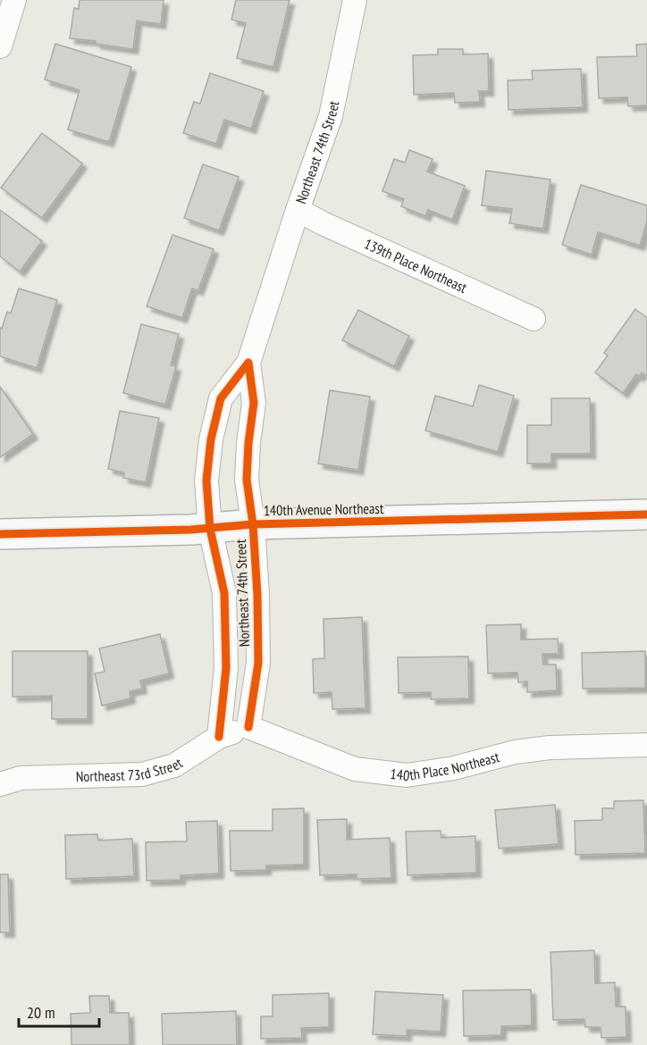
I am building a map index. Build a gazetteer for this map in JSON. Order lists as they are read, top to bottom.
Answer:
{
  "streets": {
    "main road": ["140th Avenue Northeast"],
    "street": [
      "Northeast 74th Street",
      "139th Place Northeast",
      "140th Place Northeast",
      "Northeast 73rd Street"
    ]
  },
  "crossings": [
    ["Northeast 74th Street", "139th Place Northeast"],
    ["Northeast 74th Street", "140th Avenue Northeast"],
    ["Northeast 74th Street", "140th Place Northeast"],
    ["Northeast 74th Street", "Northeast 73rd Street"],
    ["140th Place Northeast", "Northeast 73rd Street"]
  ],
  "scale_bar": "20 m"
}
